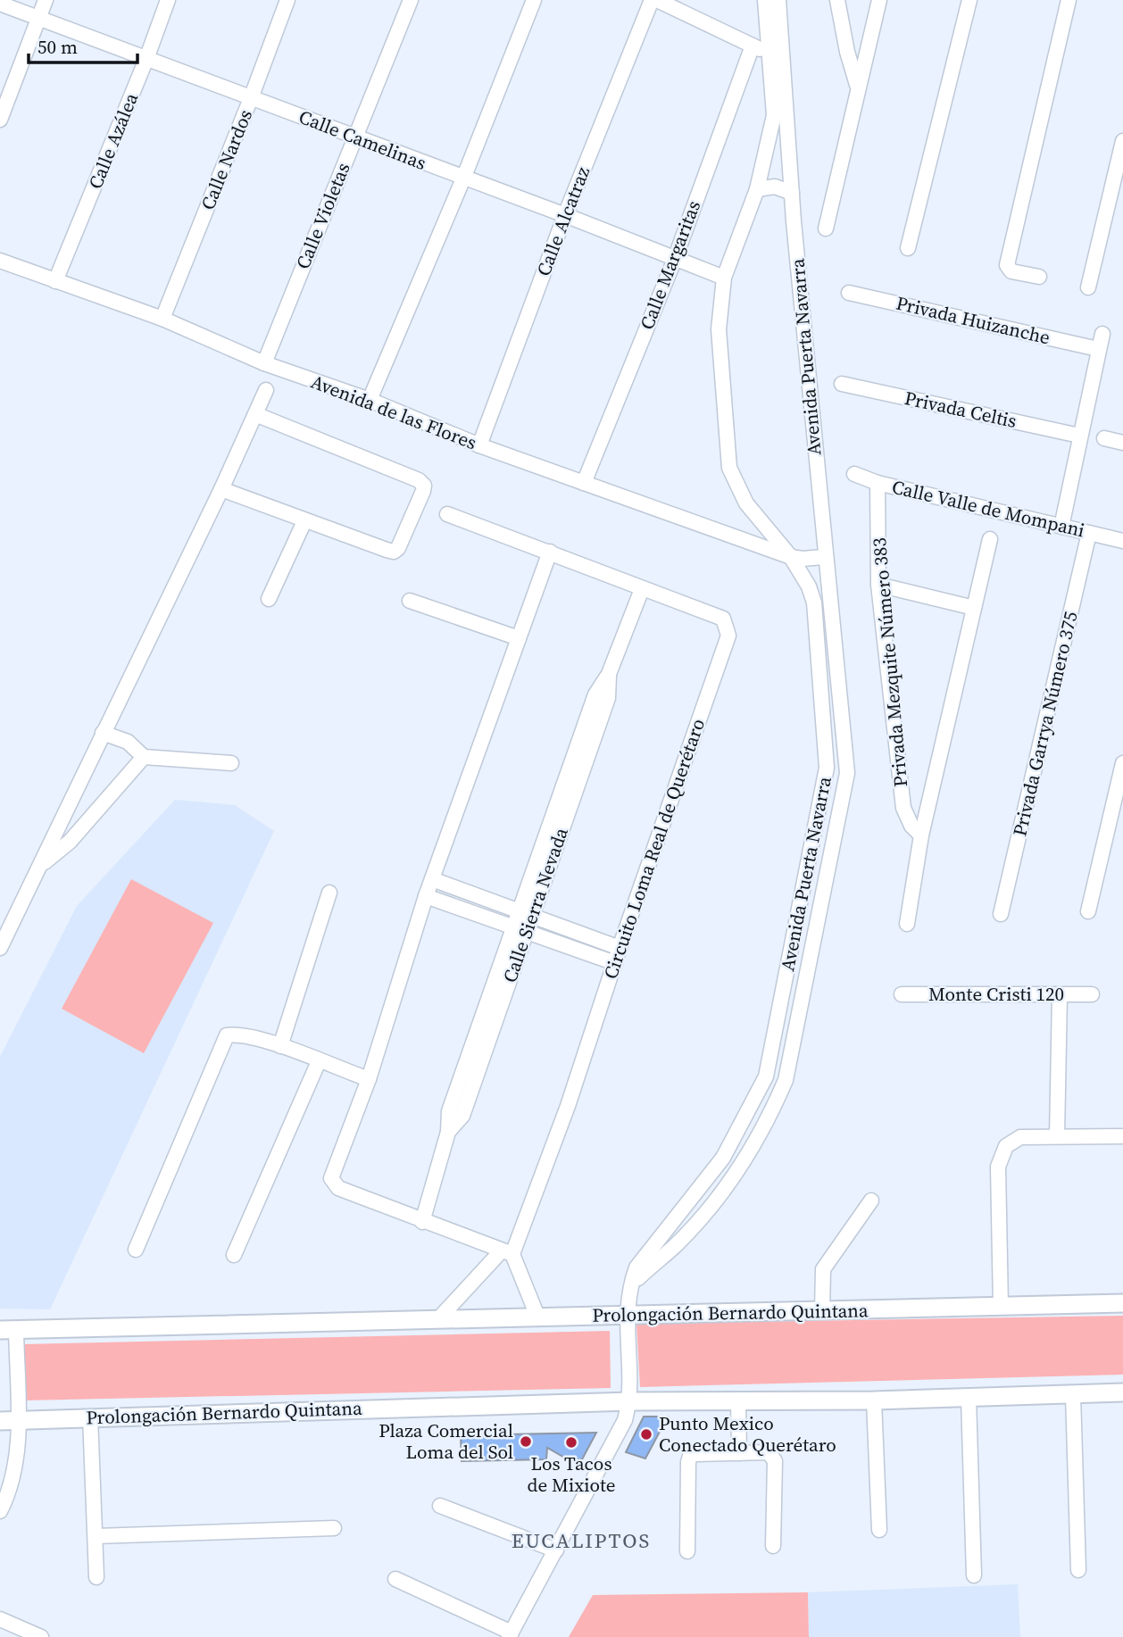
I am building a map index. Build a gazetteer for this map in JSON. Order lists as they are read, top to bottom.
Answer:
{
  "streets": {
    "main road": ["Prolongación Bernardo Quintana"],
    "street": [
      "Calle Camelinas",
      "Calle Azálea",
      "Calle Nardos",
      "Calle Violetas",
      "Calle Alcatraz",
      "Calle Margaritas",
      "Privada Huizanche",
      "Avenida Puerta Navarra",
      "Privada Celtis",
      "Avenida de las Flores",
      "Calle Valle de Mompani",
      "Privada Mezquite Número 383",
      "Privada Garrya Número 375",
      "Circuito Loma Real de Querétaro",
      "Calle Sierra Nevada",
      "Monte Cristi 120"
    ]
  },
  "crossings": [
    ["Calle Camelinas", "Calle Azálea"],
    ["Calle Camelinas", "Calle Nardos"],
    ["Calle Camelinas", "Calle Violetas"],
    ["Calle Camelinas", "Calle Alcatraz"],
    ["Calle Camelinas", "Calle Margaritas"],
    ["Calle Camelinas", "Avenida Puerta Navarra"],
    ["Calle Azálea", "Avenida de las Flores"],
    ["Calle Nardos", "Avenida de las Flores"],
    ["Calle Violetas", "Avenida de las Flores"],
    ["Calle Alcatraz", "Avenida de las Flores"],
    ["Calle Margaritas", "Avenida de las Flores"],
    ["Avenida Puerta Navarra", "Avenida de las Flores"],
    ["Avenida Puerta Navarra", "Prolongación Bernardo Quintana"],
    ["Calle Valle de Mompani", "Privada Mezquite Número 383"],
    ["Calle Valle de Mompani", "Privada Garrya Número 375"],
    ["Circuito Loma Real de Querétaro", "Calle Sierra Nevada"],
    ["Circuito Loma Real de Querétaro", "Prolongación Bernardo Quintana"]
  ],
  "districts": ["EUCALIPTOS"],
  "places": ["Punto Mexico Conectado Querétaro", "Plaza Comercial Loma del Sol", "Los Tacos de Mixiote"],
  "scale_bar": "50 m"
}
